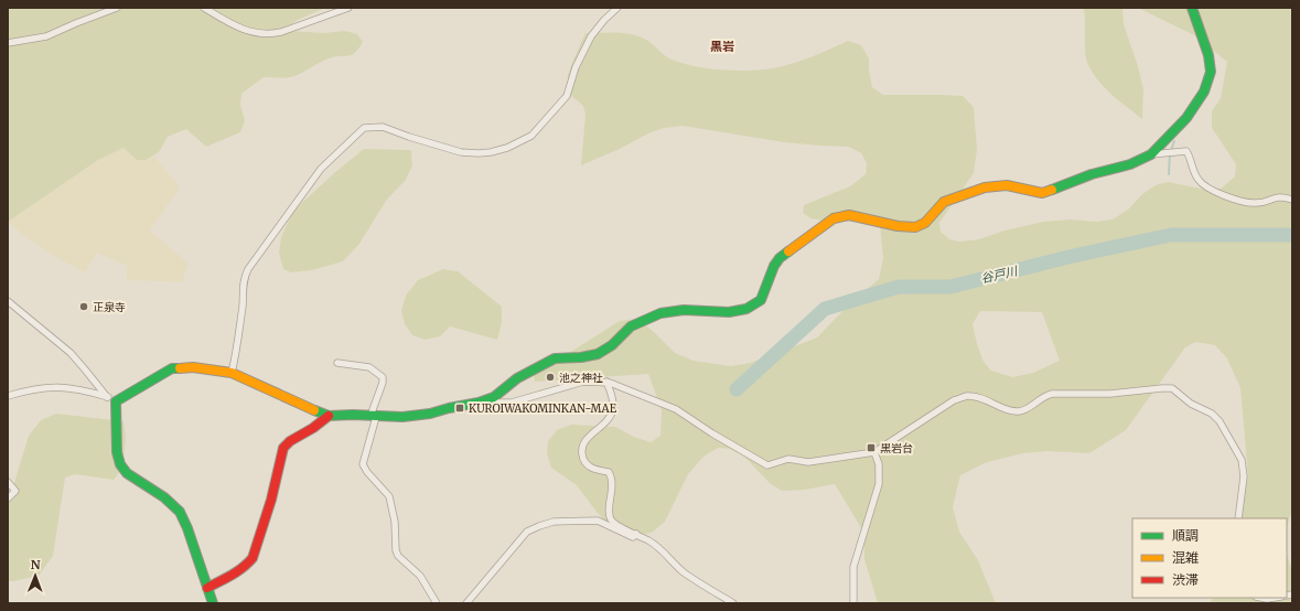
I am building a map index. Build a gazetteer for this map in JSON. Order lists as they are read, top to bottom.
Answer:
{
  "districts": ["黒岩"],
  "water": ["谷戸川"],
  "places": {
    "other": ["正泉寺", "池之神社"],
    "transit": ["KUROIWAKOMINKAN-MAE", "黒岩台"]
  },
  "legend": ["順調", "混雑", "渋滞"],
  "north": "top"
}
